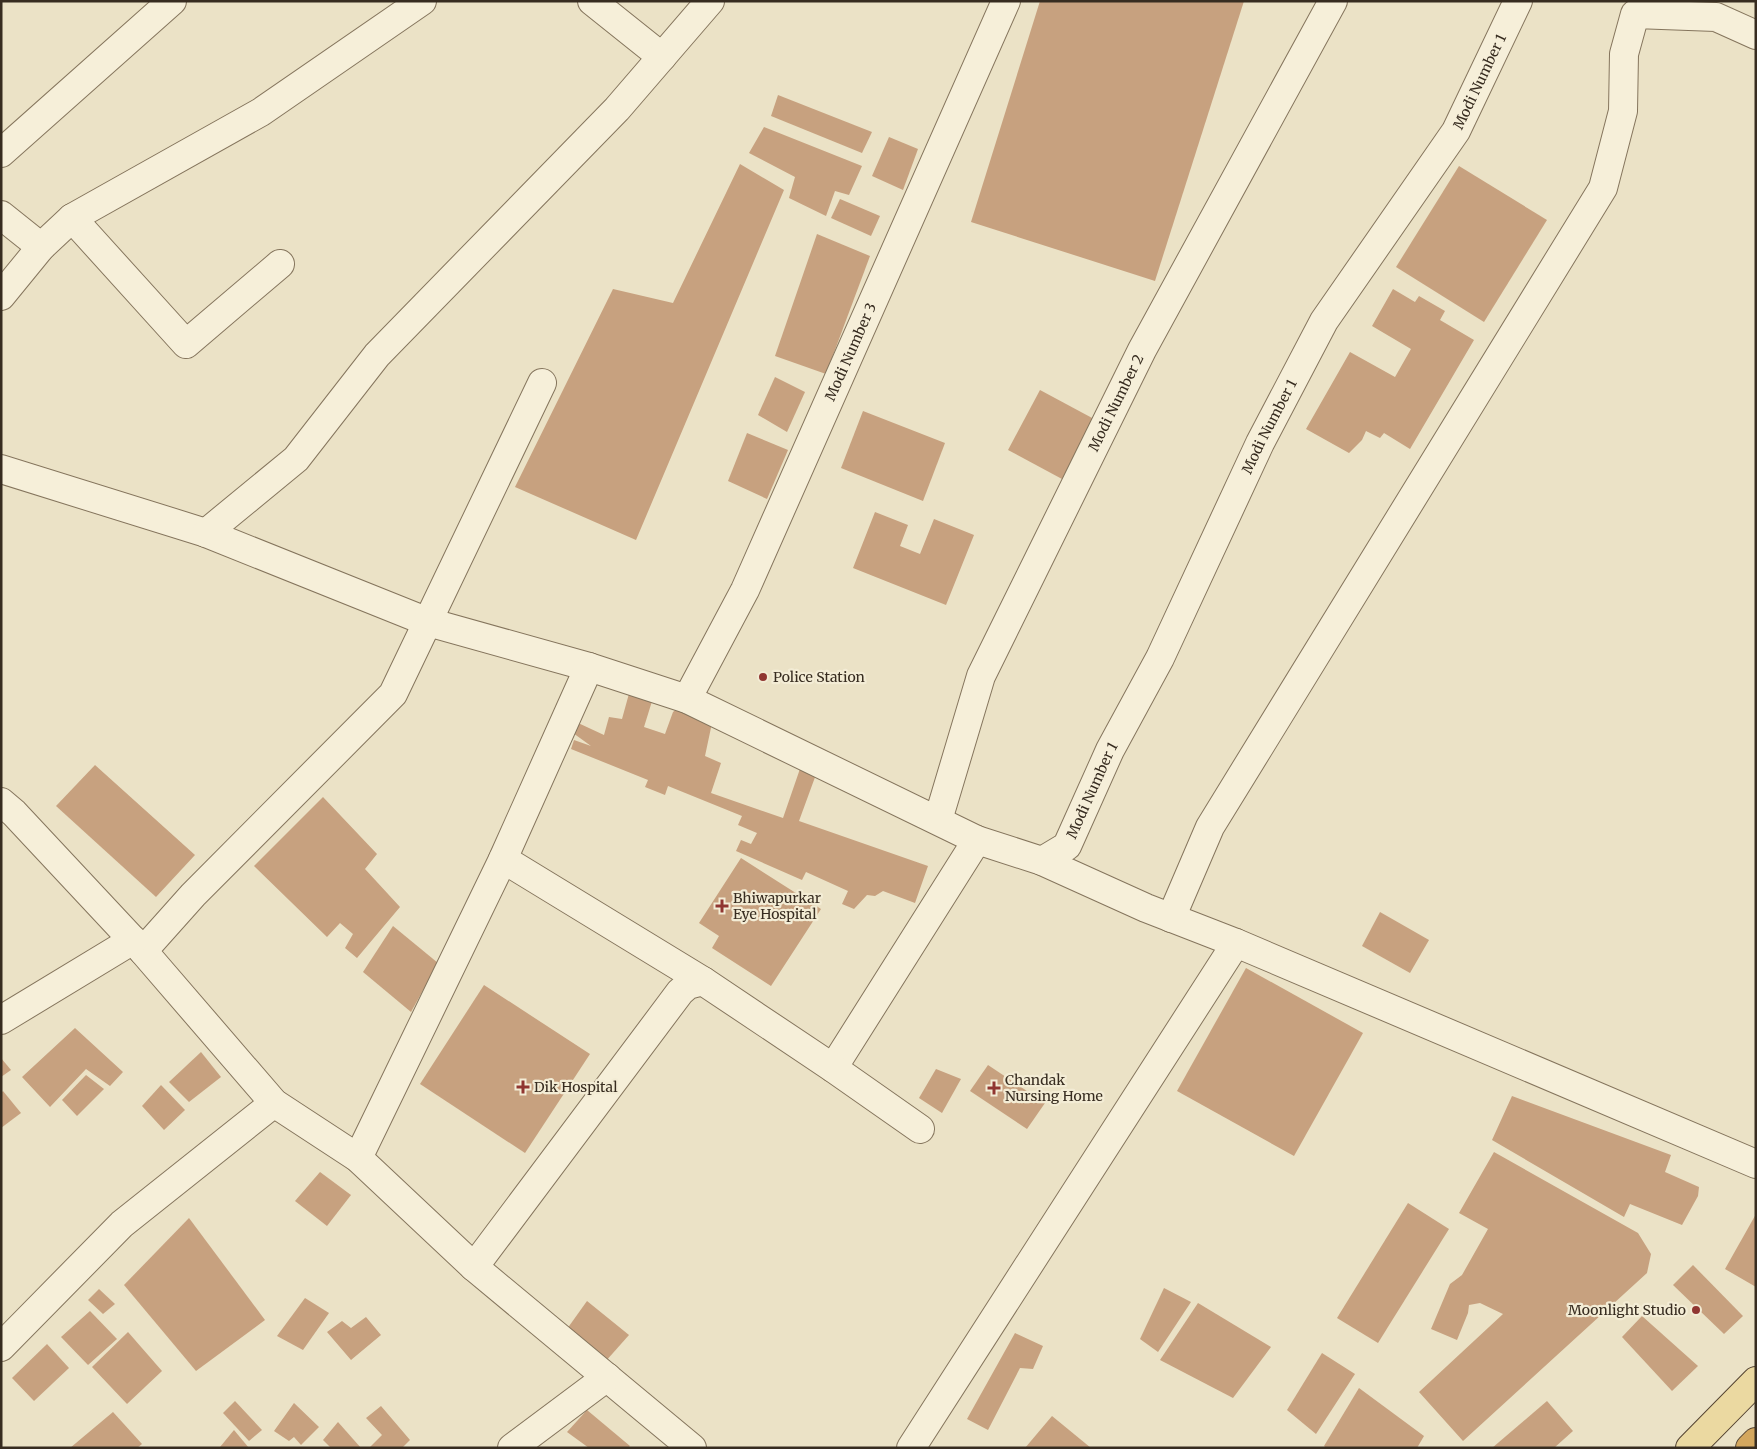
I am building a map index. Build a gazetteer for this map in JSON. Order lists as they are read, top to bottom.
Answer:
{
  "streets": {
    "street": ["Modi Number 1", "Modi Number 3", "Modi Number 2"]
  },
  "places": {
    "other": ["Police Station", "Moonlight Studio"],
    "health": ["Bhiwapurkar Eye Hospital", "Dik Hospital", "Chandak Nursing Home"]
  }
}
